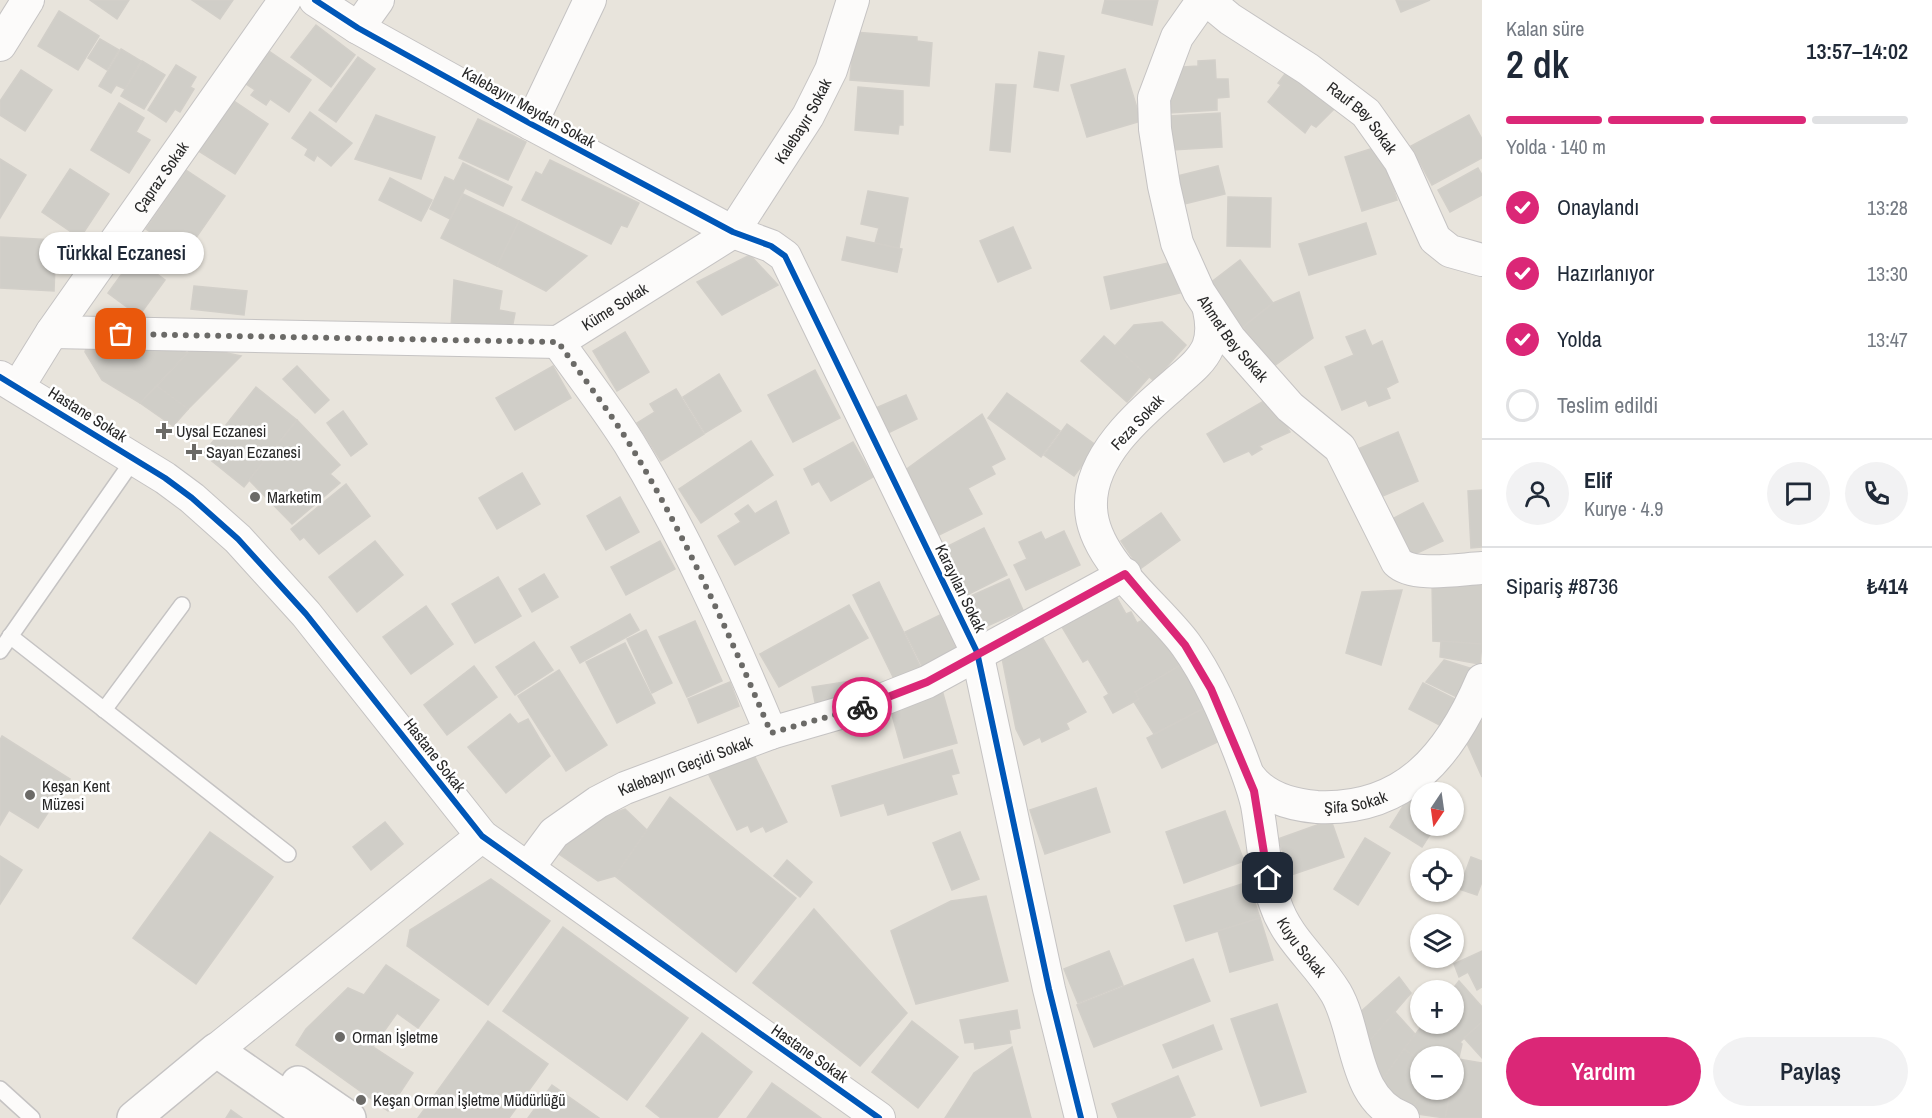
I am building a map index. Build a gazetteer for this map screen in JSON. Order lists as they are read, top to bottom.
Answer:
{
  "streets": {
    "street": [
      "Kalebayırı Meydan Sokak",
      "Rauf Bey Sokak",
      "Kalebayır Sokak",
      "Çapraz Sokak",
      "Küme Sokak",
      "Ahmet Bey Sokak",
      "Hastane Sokak",
      "Feza Sokak",
      "Karayılan Sokak",
      "Kalebayırı Geçidi Sokak",
      "Şifa Sokak",
      "Kuyu Sokak"
    ]
  },
  "crossings": [
    ["Kalebayırı Meydan Sokak", "Kalebayır Sokak"],
    ["Kalebayırı Meydan Sokak", "Küme Sokak"],
    ["Kalebayırı Meydan Sokak", "Karayılan Sokak"],
    ["Rauf Bey Sokak", "Ahmet Bey Sokak"],
    ["Kalebayır Sokak", "Küme Sokak"],
    ["Kalebayır Sokak", "Karayılan Sokak"],
    ["Çapraz Sokak", "Hastane Sokak"],
    ["Küme Sokak", "Karayılan Sokak"],
    ["Ahmet Bey Sokak", "Feza Sokak"],
    ["Hastane Sokak", "Kalebayırı Geçidi Sokak"],
    ["Feza Sokak", "Kalebayırı Geçidi Sokak"],
    ["Feza Sokak", "Kuyu Sokak"],
    ["Karayılan Sokak", "Kalebayırı Geçidi Sokak"],
    ["Kalebayırı Geçidi Sokak", "Kuyu Sokak"],
    ["Şifa Sokak", "Kuyu Sokak"]
  ],
  "places": {
    "other": [
      "Türkkal Eczanesi",
      "Marketim",
      "Keşan Kent Müzesi",
      "Orman İşletme",
      "Keşan Orman İşletme Müdürlüğü"
    ],
    "health": ["Uysal Eczanesi", "Sayan Eczanesi"]
  },
  "north": "bottom",
  "page": {
    "heading": ["2 dk", "Kalan süre", "13:57–14:02"],
    "panel": [
      "Elif",
      "Kurye · 4.9",
      "Sipariş #8736",
      "₺414"
    ],
    "bar": "Yolda · 140 m",
    "list": [
      ["Onaylandı", "13:28"],
      ["Hazırlanıyor", "13:30"],
      ["Yolda", "13:47"],
      "Teslim edildi"
    ],
    "bubble": "Türkkal Eczanesi",
    "map_buttons": ["+", "−"],
    "buttons": ["Yardım", "Paylaş"]
  }
}
